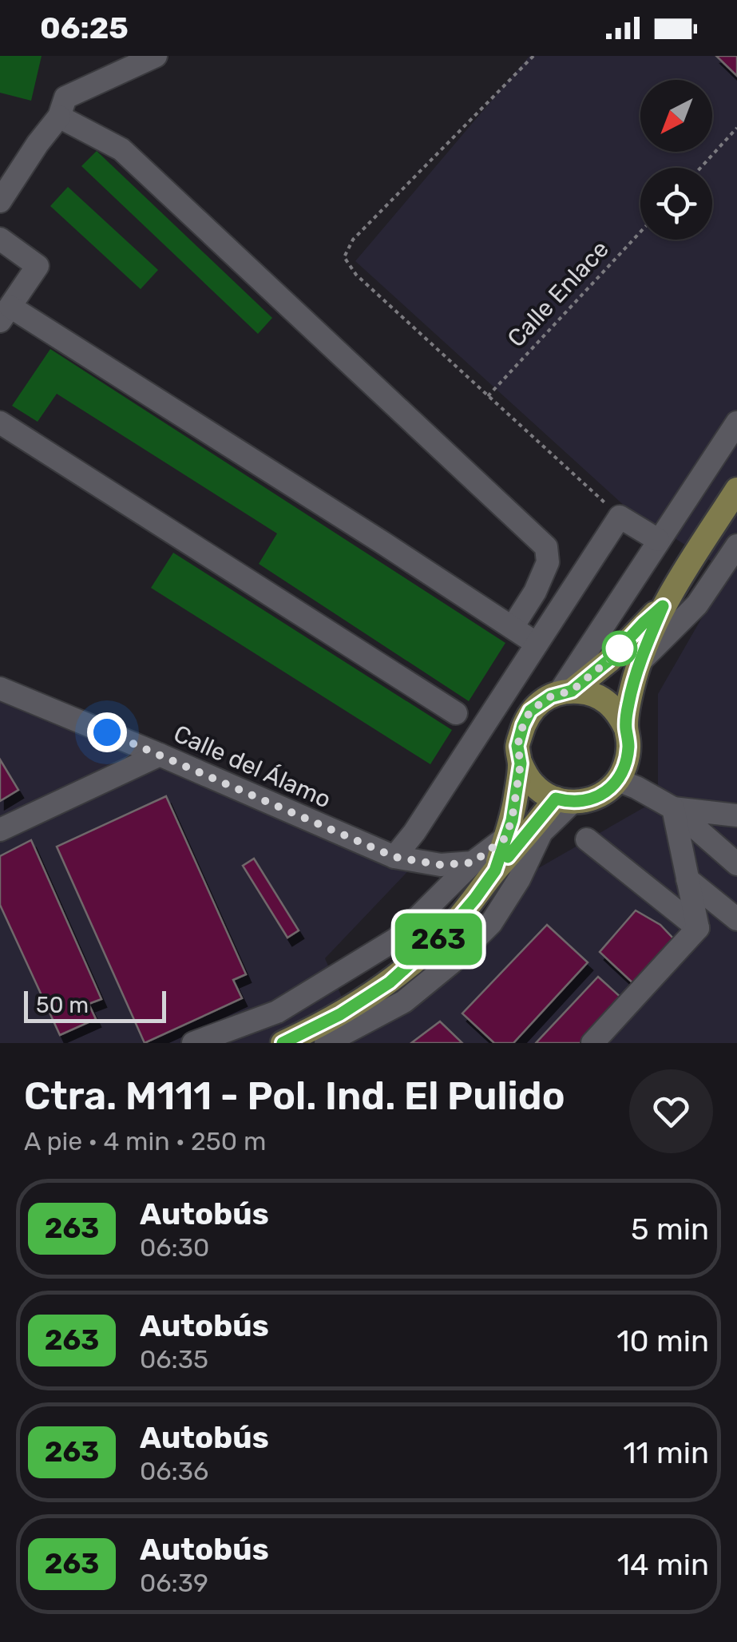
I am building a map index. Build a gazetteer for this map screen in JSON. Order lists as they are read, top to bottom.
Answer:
{
  "streets": {
    "street": ["Calle del Álamo"],
    "path": ["Calle Enlace"]
  },
  "lines": ["bus line 263"],
  "scale_bar": "50 m",
  "north": "bottom left",
  "page": {
    "status": "06:25",
    "on_map": "263",
    "scale": "50 m",
    "heading": ["Ctra. M111 - Pol. Ind. El Pulido", "A pie · 4 min · 250 m"],
    "list": [
      {
        "mark": "263",
        "name": "Autobús",
        "note": "06:30",
        "value": "5 min"
      },
      {
        "mark": "263",
        "name": "Autobús",
        "note": "06:35",
        "value": "10 min"
      },
      {
        "mark": "263",
        "name": "Autobús",
        "note": "06:36",
        "value": "11 min"
      },
      {
        "mark": "263",
        "name": "Autobús",
        "note": "06:39",
        "value": "14 min"
      }
    ]
  }
}
